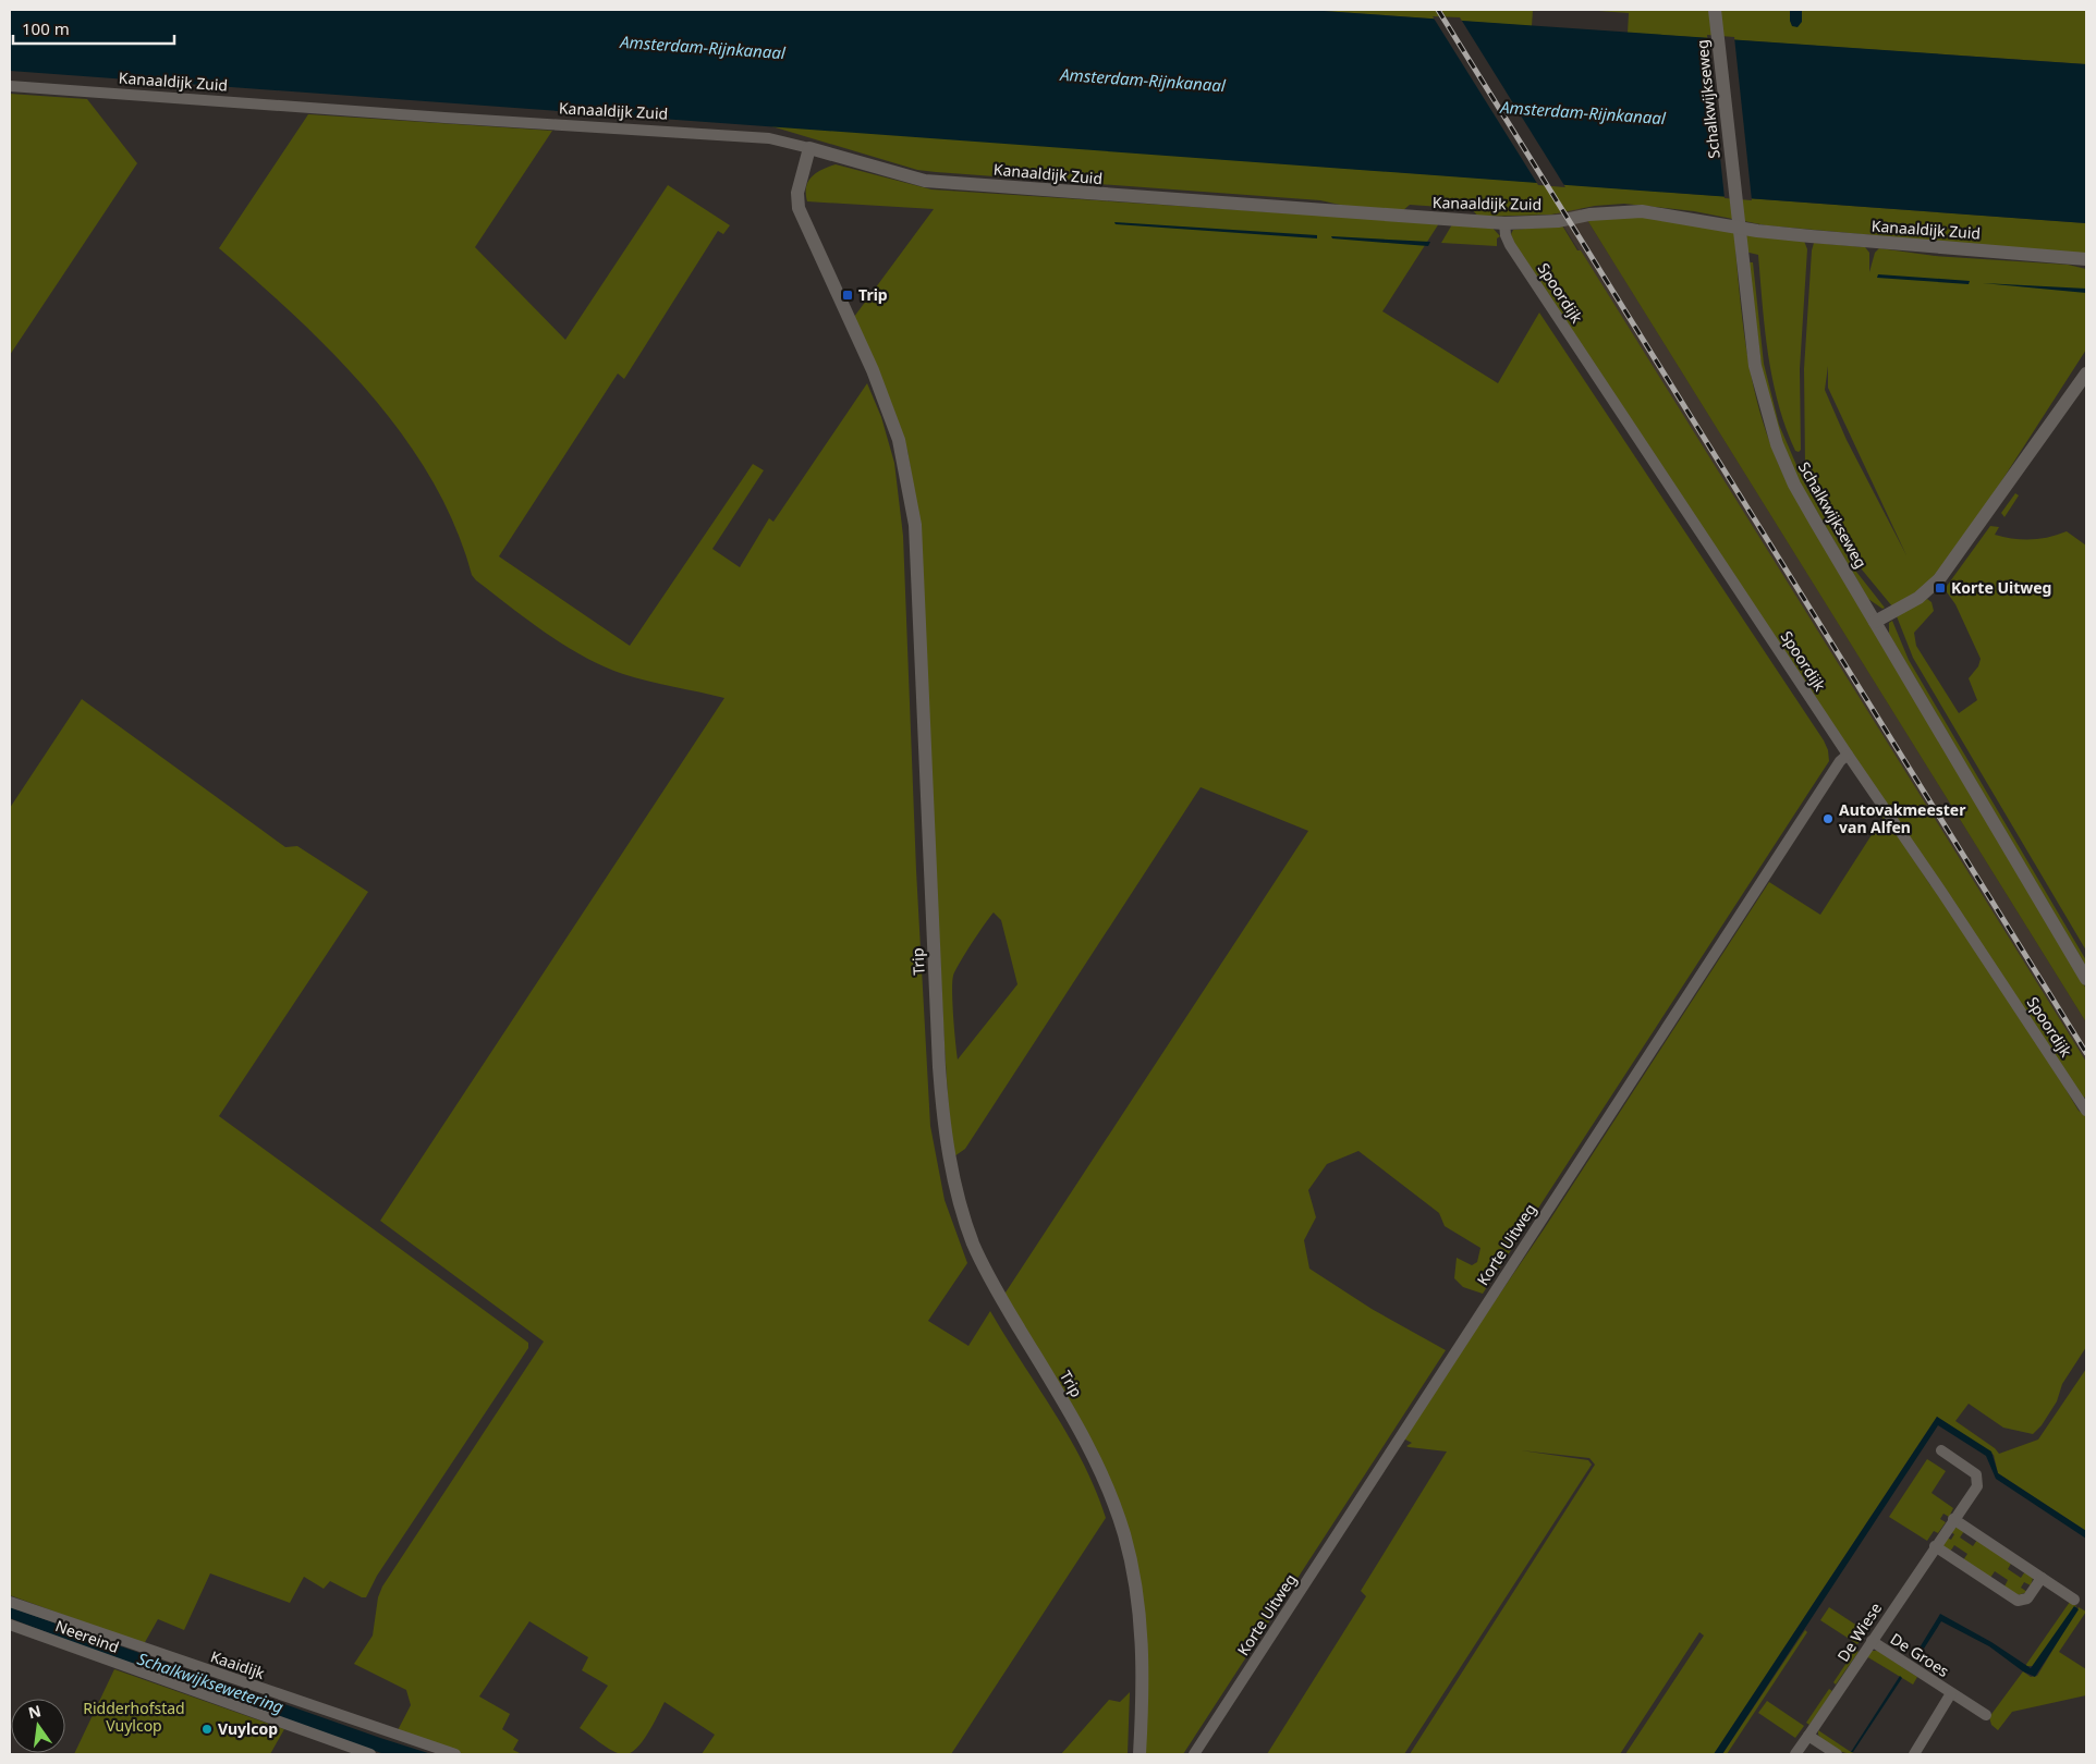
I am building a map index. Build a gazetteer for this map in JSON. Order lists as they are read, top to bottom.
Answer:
{
  "streets": {
    "street": [
      "Kanaaldijk Zuid",
      "Schalkwijkseweg",
      "Spoordijk",
      "Trip",
      "Korte Uitweg",
      "De Wiese",
      "Neereind",
      "De Groes",
      "Kaaidijk"
    ]
  },
  "crossings": [
    ["Kanaaldijk Zuid", "Spoordijk"],
    ["Kanaaldijk Zuid", "Trip"],
    ["Spoordijk", "Korte Uitweg"],
    ["De Wiese", "De Groes"]
  ],
  "water": ["Amsterdam-Rijnkanaal", "Schalkwijksewetering"],
  "parks": ["Ridderhofstad Vuylcop"],
  "places": {
    "transit": ["Trip", "Korte Uitweg"],
    "other": ["Autovakmeester van Alfen", "Vuylcop"]
  },
  "scale_bar": "100 m",
  "north": "top"
}
